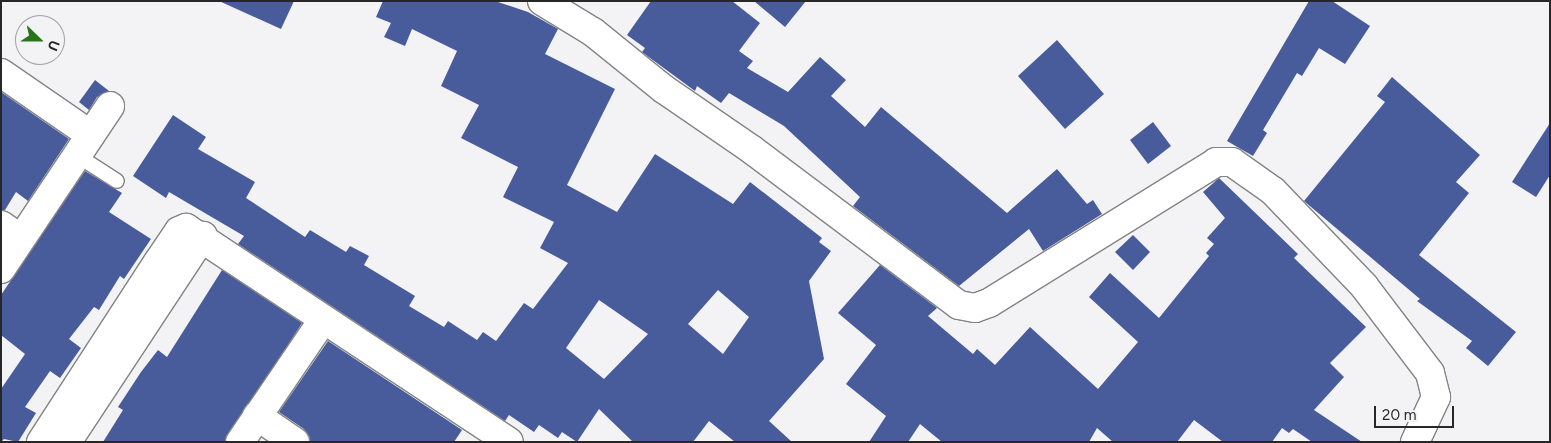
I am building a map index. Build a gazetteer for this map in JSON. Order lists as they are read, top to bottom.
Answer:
{
  "scale_bar": "20 m",
  "north": "right"
}
